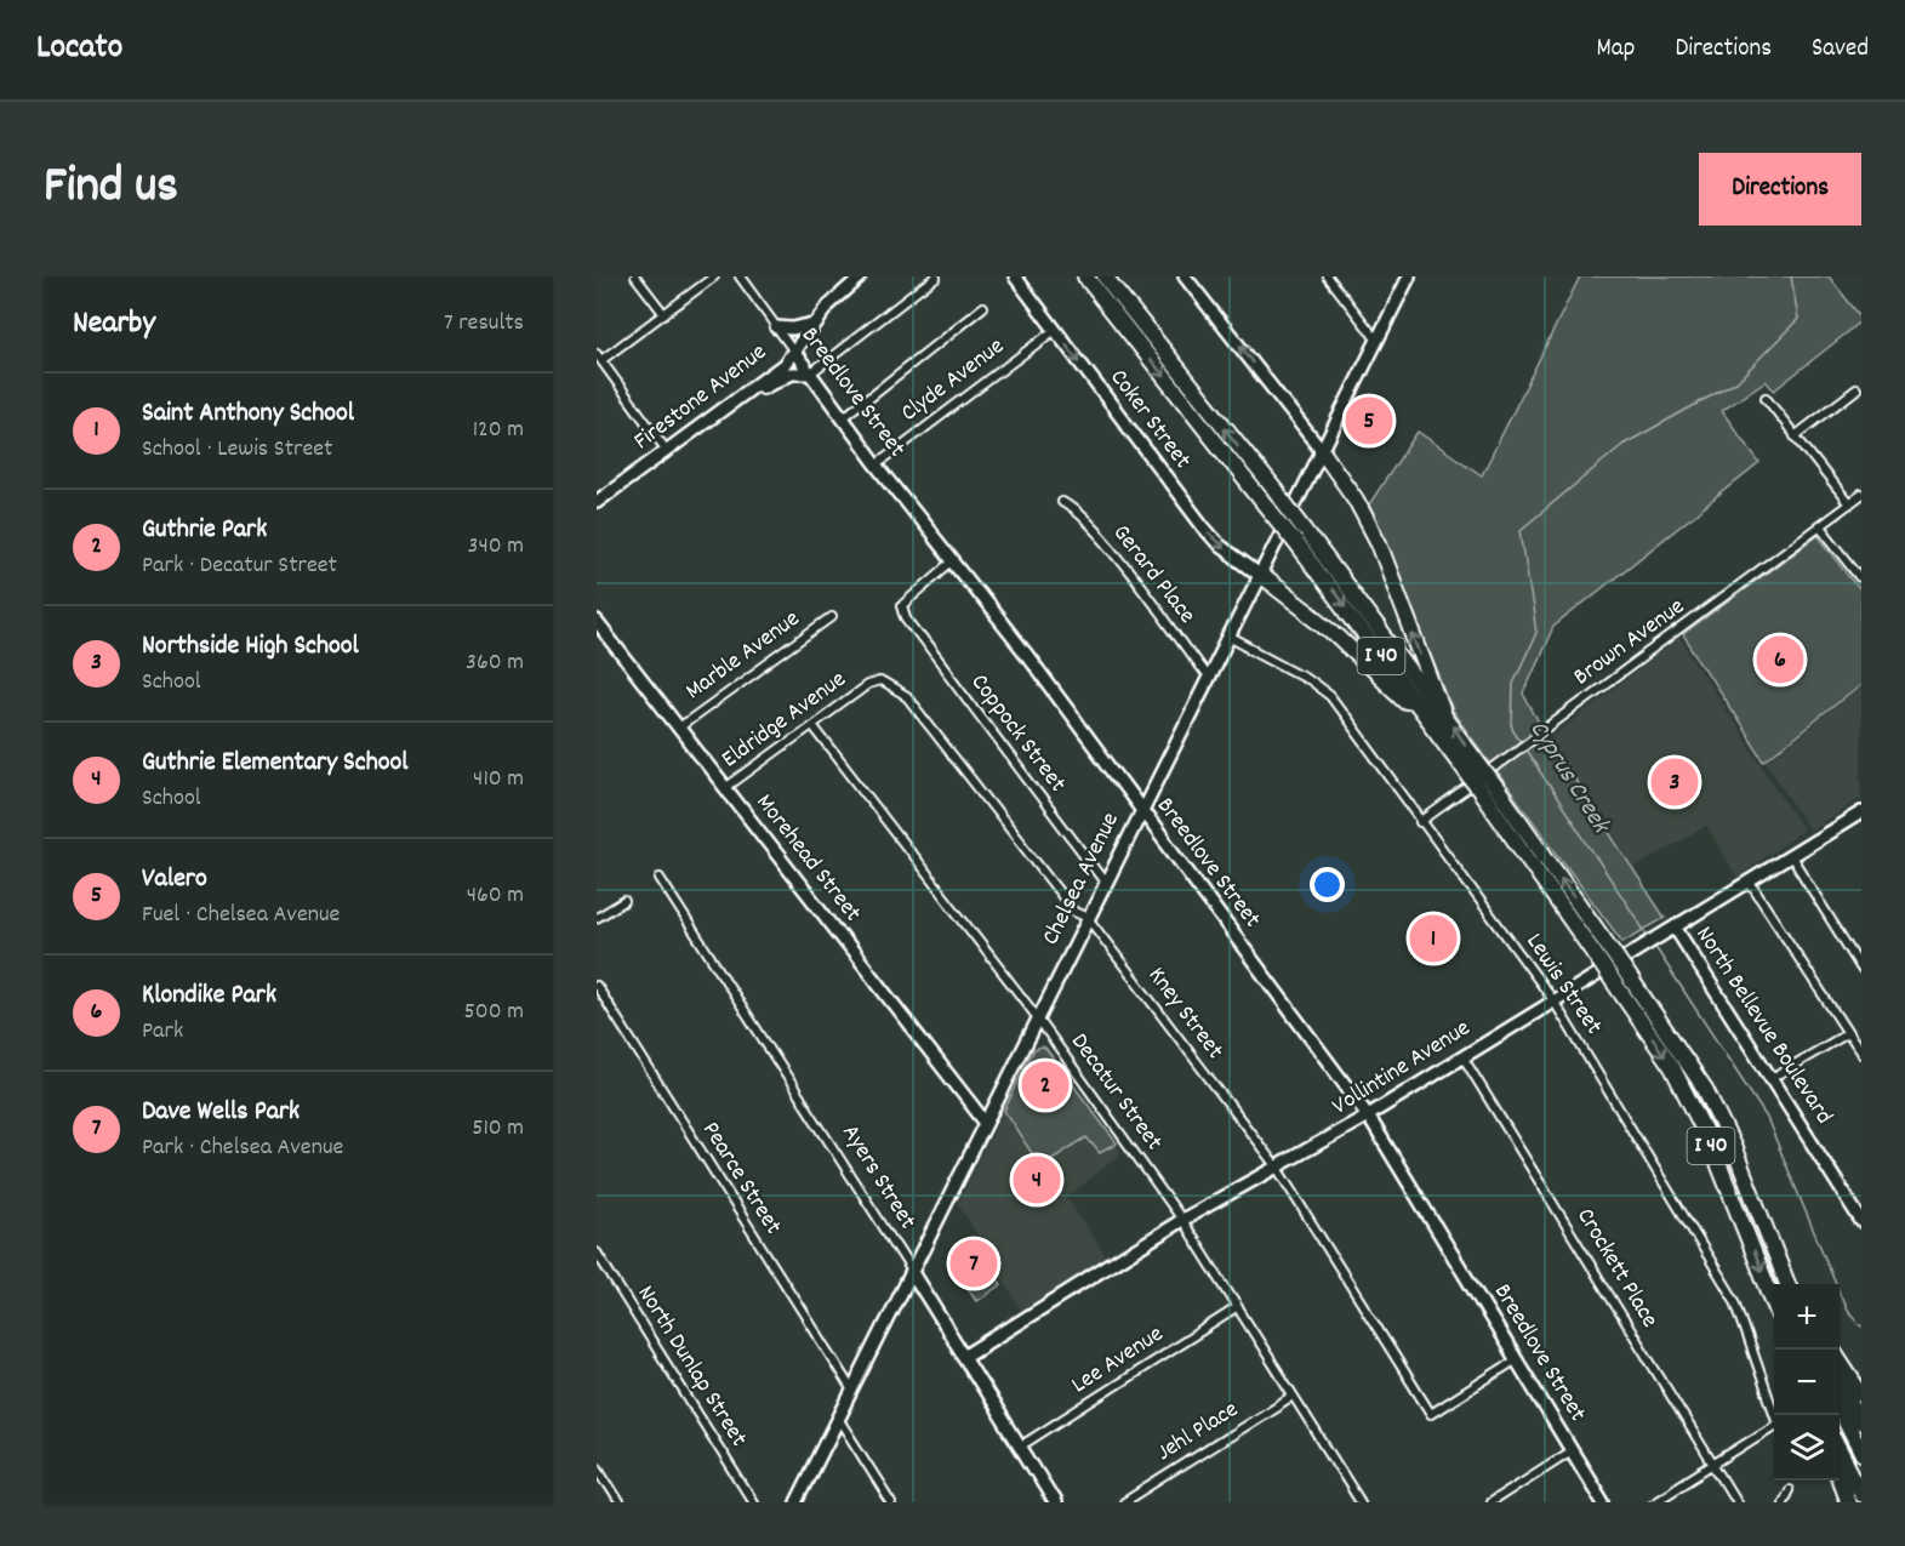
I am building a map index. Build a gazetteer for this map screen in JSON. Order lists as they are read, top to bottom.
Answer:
{
  "streets": {
    "highway": ["I 40"],
    "street": [
      "Clyde Avenue",
      "Breedlove Street",
      "Firestone Avenue",
      "Coker Street",
      "Gerard Place",
      "Brown Avenue",
      "Marble Avenue",
      "Eldridge Avenue",
      "Coppock Street",
      "Morehead Street",
      "Chelsea Avenue",
      "Lewis Street",
      "Kney Street",
      "North Bellevue Boulevard",
      "Vollintine Avenue",
      "Decatur Street",
      "Ayers Street",
      "Pearce Street",
      "Crockett Place",
      "Lee Avenue",
      "North Dunlap Street",
      "Jehl Place"
    ]
  },
  "crossings": [
    ["Clyde Avenue", "Breedlove Street"],
    ["Clyde Avenue", "Coker Street"],
    ["Breedlove Street", "Firestone Avenue"],
    ["Breedlove Street", "Coppock Street"],
    ["Breedlove Street", "Chelsea Avenue"],
    ["Breedlove Street", "Kney Street"],
    ["Breedlove Street", "Vollintine Avenue"],
    ["Coker Street", "Chelsea Avenue"],
    ["Gerard Place", "Chelsea Avenue"],
    ["Brown Avenue", "Lewis Street"],
    ["Marble Avenue", "Morehead Street"],
    ["Eldridge Avenue", "Morehead Street"],
    ["Eldridge Avenue", "Kney Street"],
    ["Eldridge Avenue", "Decatur Street"],
    ["Coppock Street", "Chelsea Avenue"],
    ["Morehead Street", "Chelsea Avenue"],
    ["Chelsea Avenue", "Lewis Street"],
    ["Chelsea Avenue", "Kney Street"],
    ["Chelsea Avenue", "Decatur Street"],
    ["Chelsea Avenue", "Ayers Street"],
    ["Chelsea Avenue", "Pearce Street"],
    ["Lewis Street", "Vollintine Avenue"],
    ["Lewis Street", "Crockett Place"],
    ["Kney Street", "Vollintine Avenue"],
    ["North Bellevue Boulevard", "Vollintine Avenue"],
    ["Vollintine Avenue", "Decatur Street"],
    ["Vollintine Avenue", "Ayers Street"],
    ["Vollintine Avenue", "Crockett Place"],
    ["Decatur Street", "Lee Avenue"],
    ["Decatur Street", "Jehl Place"],
    ["Ayers Street", "Lee Avenue"]
  ],
  "one_way": ["Coker Street"],
  "water": ["Cyprus Creek"],
  "page": {
    "header": "Locato",
    "nav": ["Map", "Directions", "Saved"],
    "title": "Find us",
    "buttons": "Directions",
    "heading": ["Nearby", "7 results"],
    "list": [
      {
        "mark": "1",
        "name": "Saint Anthony School",
        "note": "School · Lewis Street",
        "value": "120 m"
      },
      {
        "mark": "2",
        "name": "Guthrie Park",
        "note": "Park · Decatur Street",
        "value": "340 m"
      },
      {
        "mark": "3",
        "name": "Northside High School",
        "note": "School",
        "value": "360 m"
      },
      {
        "mark": "4",
        "name": "Guthrie Elementary School",
        "note": "School",
        "value": "410 m"
      },
      {
        "mark": "5",
        "name": "Valero",
        "note": "Fuel · Chelsea Avenue",
        "value": "460 m"
      },
      {
        "mark": "6",
        "name": "Klondike Park",
        "note": "Park",
        "value": "500 m"
      },
      {
        "mark": "7",
        "name": "Dave Wells Park",
        "note": "Park · Chelsea Avenue",
        "value": "510 m"
      }
    ],
    "pins": [
      "5",
      "6",
      "3",
      "1",
      "2",
      "4",
      "7"
    ],
    "map_buttons": ["+", "−"]
  }
}
